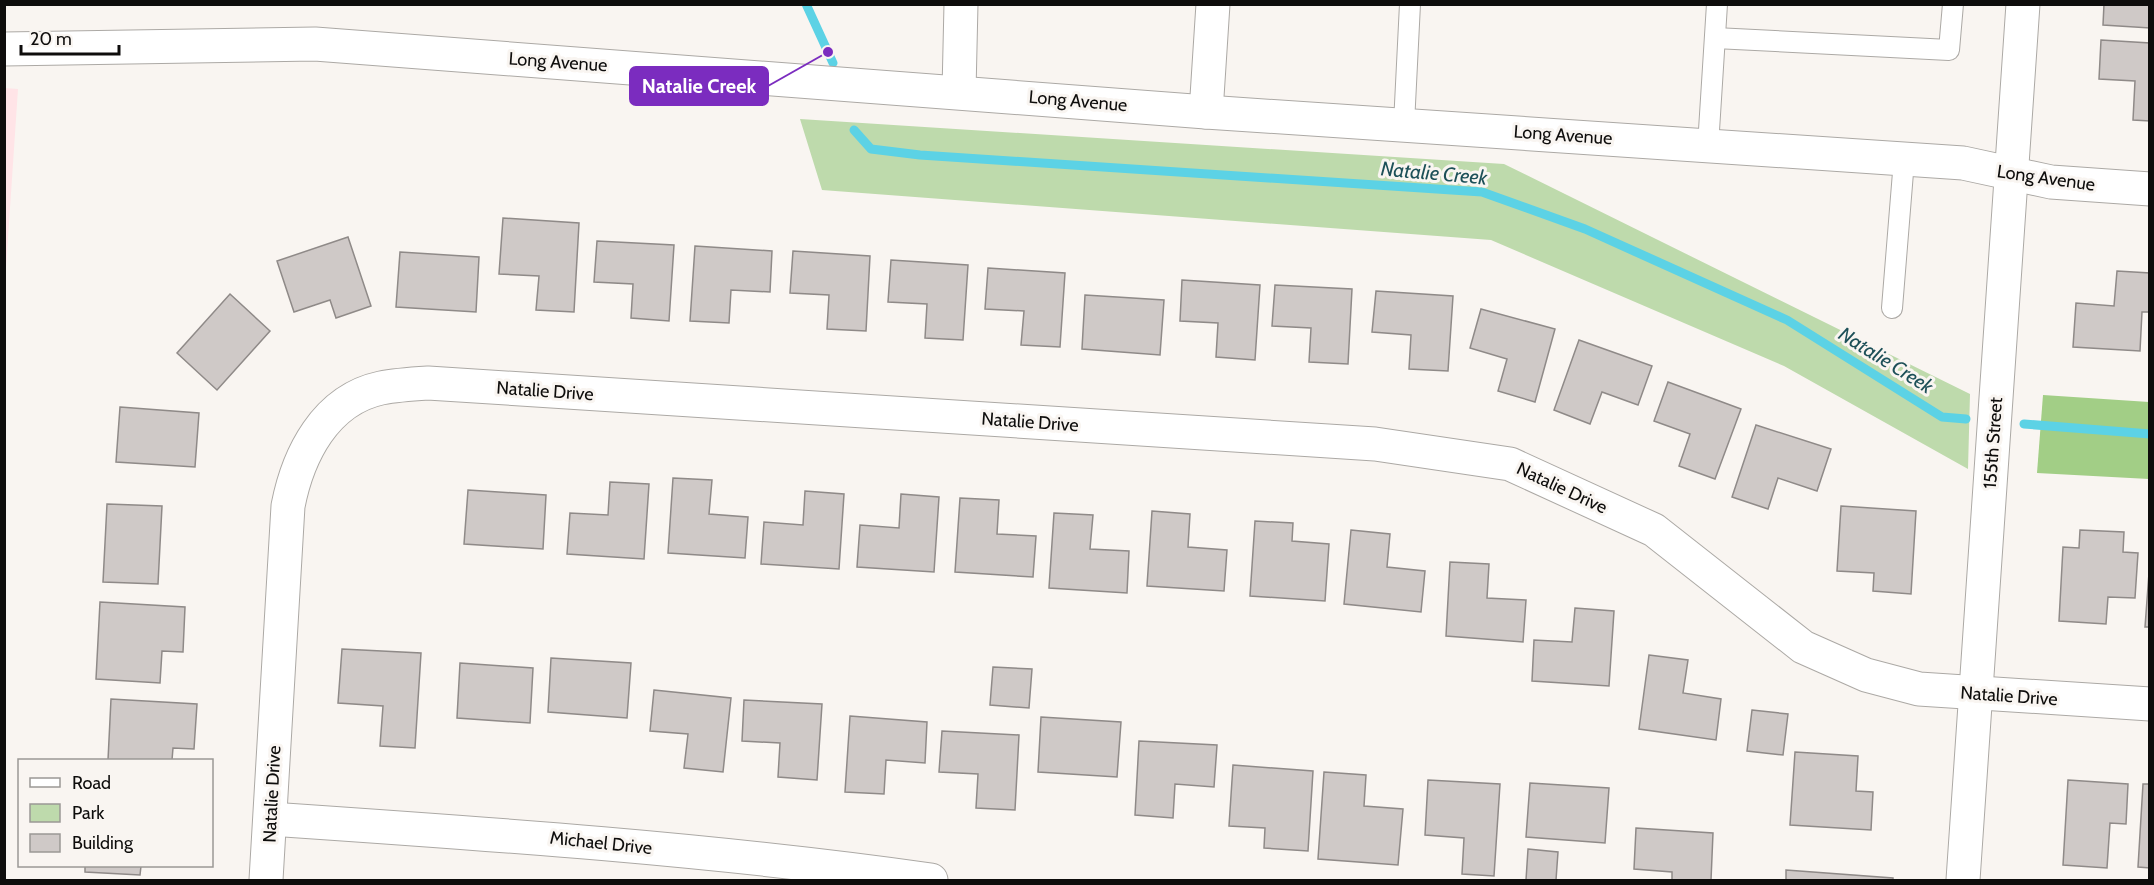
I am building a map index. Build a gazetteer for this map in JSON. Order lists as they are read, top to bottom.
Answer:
{
  "streets": {
    "street": [
      "Long Avenue",
      "Natalie Drive",
      "155th Street",
      "Michael Drive"
    ]
  },
  "crossings": [
    ["Long Avenue", "155th Street"],
    ["Natalie Drive", "155th Street"],
    ["Natalie Drive", "Michael Drive"]
  ],
  "water": ["Natalie Creek"],
  "places": ["Natalie Creek"],
  "legend": ["Road", "Park", "Building"],
  "scale_bar": "20 m"
}
